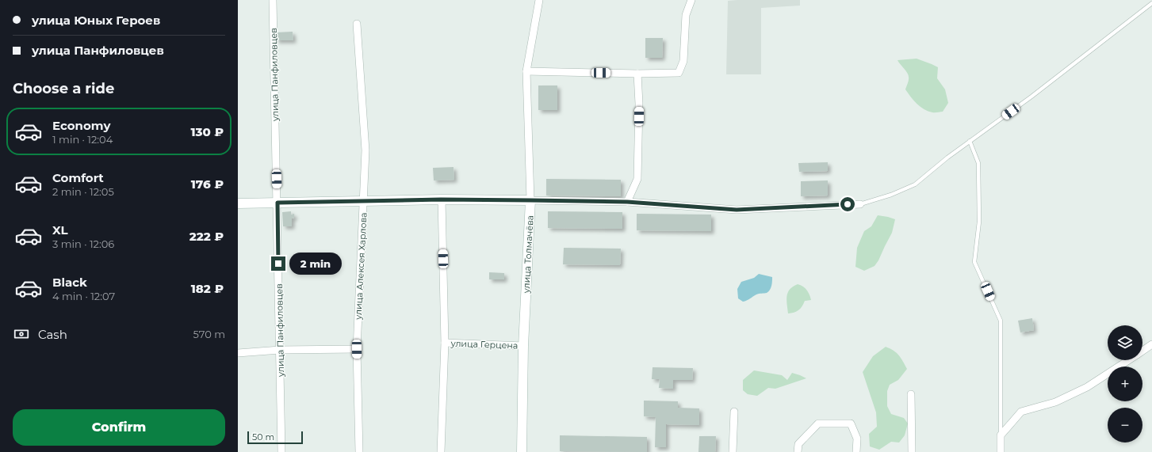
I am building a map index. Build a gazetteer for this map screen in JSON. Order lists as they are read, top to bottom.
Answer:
{
  "streets": {
    "street": [
      "улица Панфиловцев",
      "улица Толмачёва",
      "улица Алексея Харлова",
      "улица Герцена"
    ]
  },
  "crossings": [
    ["улица Толмачёва", "улица Герцена"]
  ],
  "scale_bar": "50 m",
  "page": {
    "banner": ["улица Юных Героев", "улица Панфиловцев"],
    "heading": "Choose a ride",
    "list": [
      {
        "name": "Economy",
        "note": "1 min · 12:04",
        "value": "130 ₽"
      },
      {
        "name": "Comfort",
        "note": "2 min · 12:05",
        "value": "176 ₽"
      },
      {
        "name": "XL",
        "note": "3 min · 12:06",
        "value": "222 ₽"
      },
      {
        "name": "Black",
        "note": "4 min · 12:07",
        "value": "182 ₽"
      }
    ],
    "bubble": "2 min",
    "pay": ["Cash", "570 m"],
    "map_buttons": ["+", "−"],
    "buttons": "Confirm",
    "scale": "50 m"
  }
}
